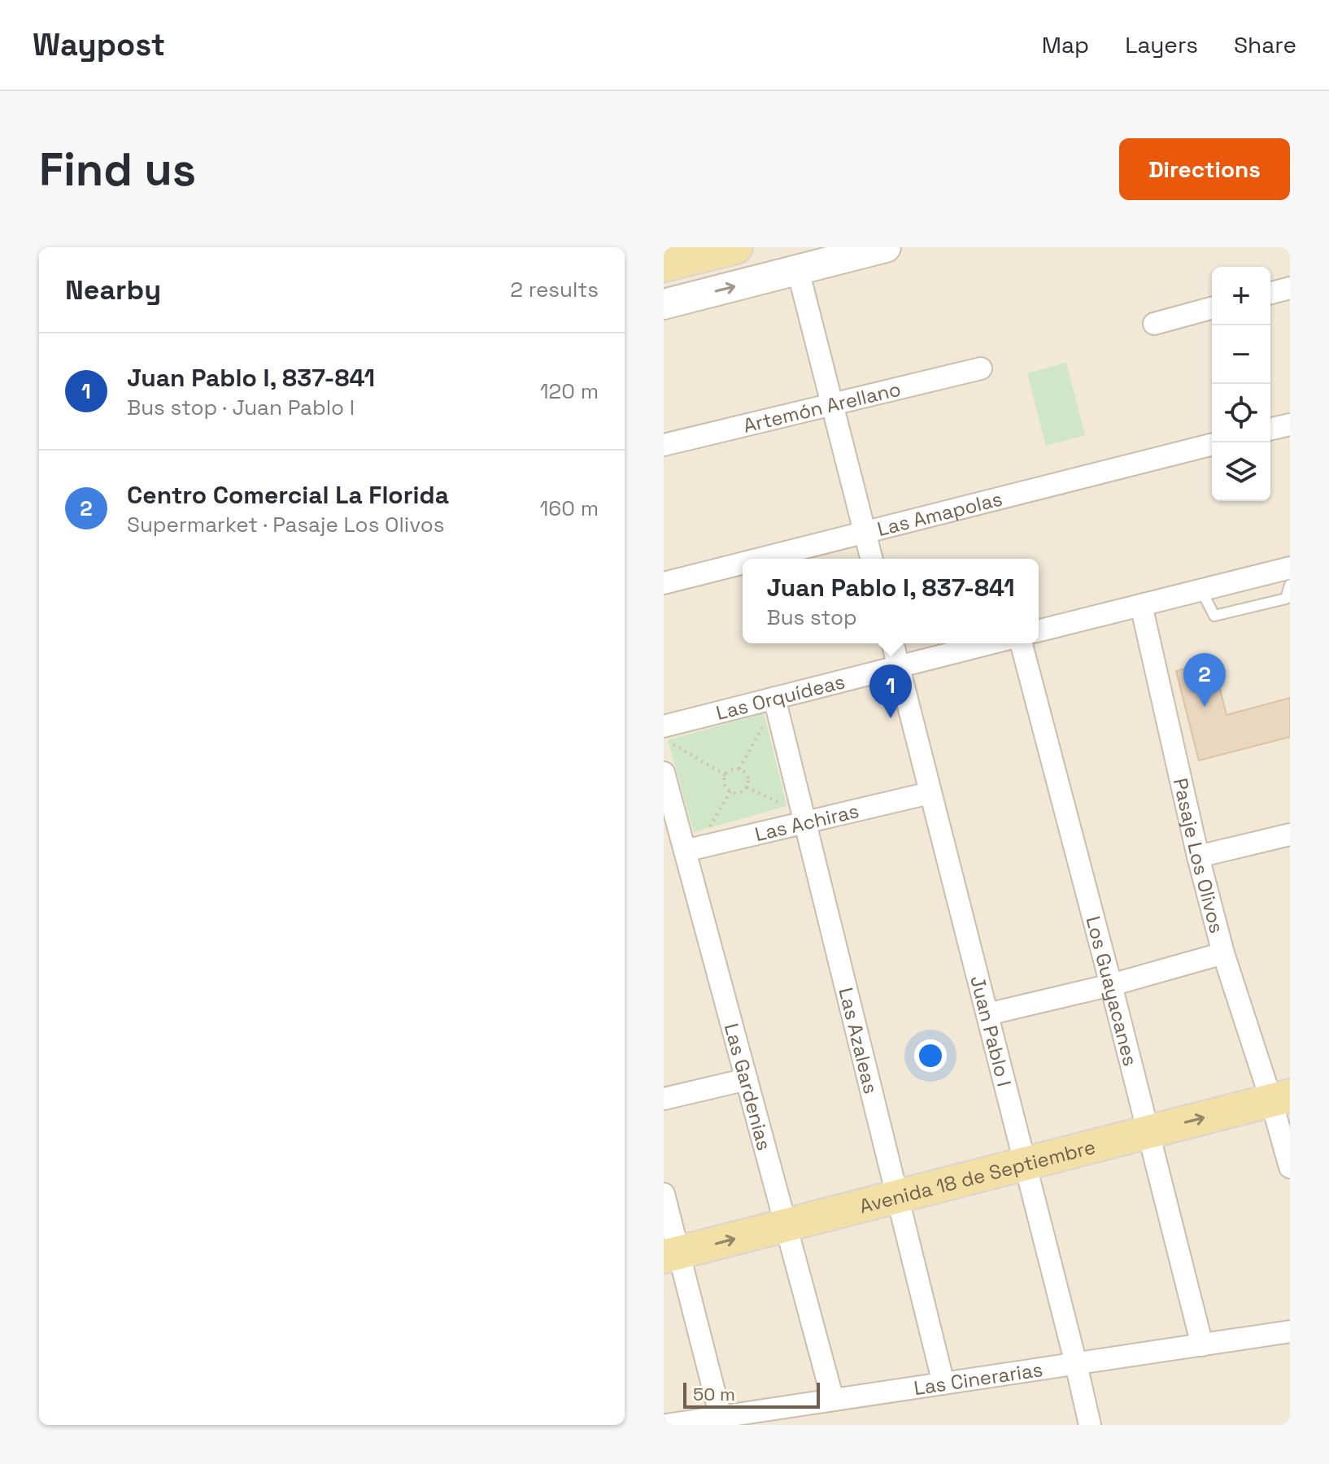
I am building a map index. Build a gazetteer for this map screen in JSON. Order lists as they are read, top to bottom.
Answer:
{
  "streets": {
    "main road": ["Avenida 18 de Septiembre"],
    "street": [
      "Artemón Arellano",
      "Las Amapolas",
      "Las Orquídeas",
      "Las Achiras",
      "Pasaje Los Olivos",
      "Los Guayacanes",
      "Juan Pablo I",
      "Las Azaleas",
      "Las Gardenias",
      "Las Cinerarias"
    ]
  },
  "crossings": [
    ["Las Orquídeas", "Juan Pablo I"],
    ["Las Orquídeas", "Las Azaleas"],
    ["Las Achiras", "Juan Pablo I"],
    ["Las Achiras", "Las Azaleas"],
    ["Las Achiras", "Las Gardenias"],
    ["Pasaje Los Olivos", "Avenida 18 de Septiembre"],
    ["Los Guayacanes", "Avenida 18 de Septiembre"],
    ["Los Guayacanes", "Las Cinerarias"],
    ["Juan Pablo I", "Avenida 18 de Septiembre"],
    ["Juan Pablo I", "Las Cinerarias"],
    ["Las Azaleas", "Avenida 18 de Septiembre"],
    ["Las Azaleas", "Las Cinerarias"],
    ["Las Gardenias", "Avenida 18 de Septiembre"],
    ["Las Gardenias", "Las Cinerarias"]
  ],
  "one_way": ["Avenida 18 de Septiembre"],
  "scale_bar": "50 m",
  "page": {
    "header": "Waypost",
    "nav": ["Map", "Layers", "Share"],
    "buttons": "Directions",
    "title": "Find us",
    "heading": ["Nearby", "2 results"],
    "map_buttons": ["+", "−"],
    "list": [
      {
        "mark": "1",
        "name": "Juan Pablo I, 837-841",
        "note": "Bus stop · Juan Pablo I",
        "value": "120 m"
      },
      {
        "mark": "2",
        "name": "Centro Comercial La Florida",
        "note": "Supermarket · Pasaje Los Olivos",
        "value": "160 m"
      }
    ],
    "popup": ["Juan Pablo I, 837-841", "Bus stop"],
    "pins": ["2", "1"],
    "scale": "50 m"
  }
}
